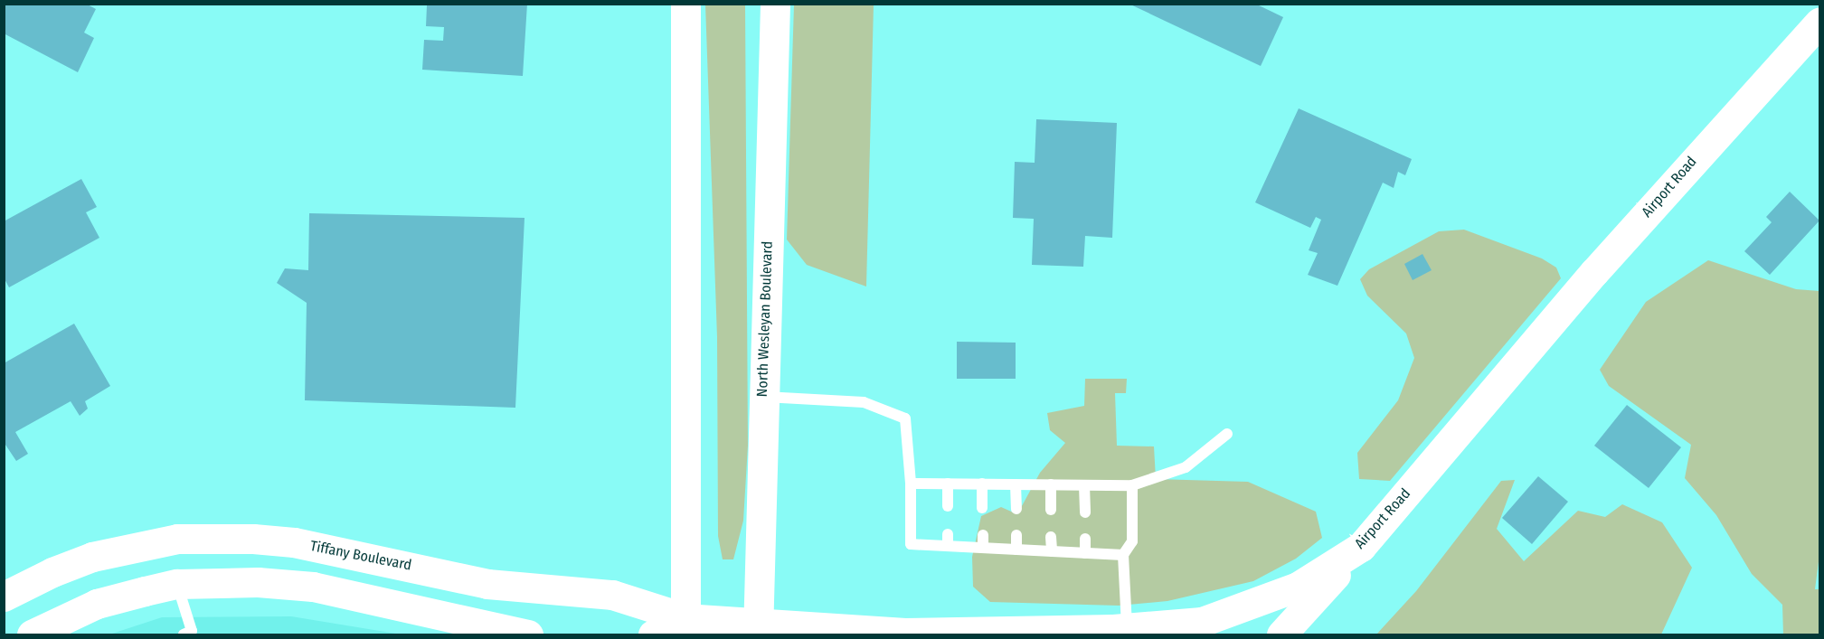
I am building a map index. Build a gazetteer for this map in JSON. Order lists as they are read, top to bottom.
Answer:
{
  "streets": {
    "main road": ["Airport Road", "North Wesleyan Boulevard", "Tiffany Boulevard"]
  },
  "crossings": [
    ["Airport Road", "North Wesleyan Boulevard"],
    ["Airport Road", "Tiffany Boulevard"]
  ]
}
